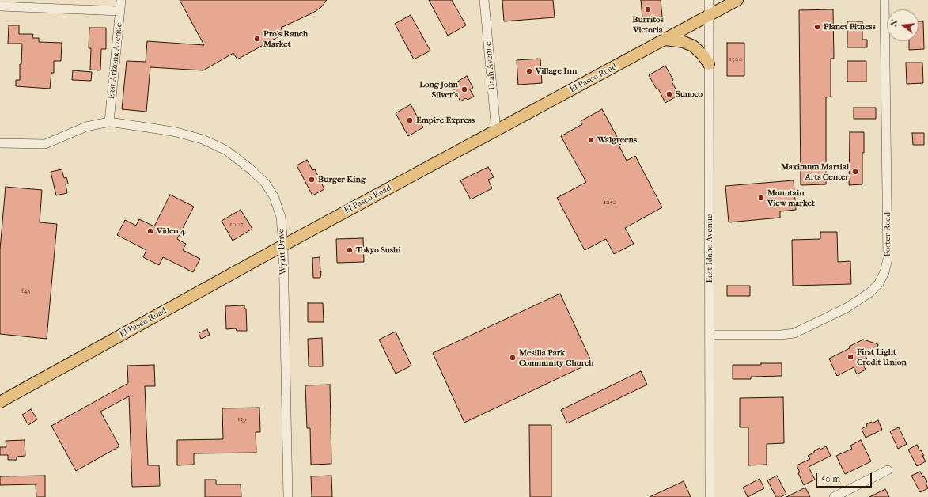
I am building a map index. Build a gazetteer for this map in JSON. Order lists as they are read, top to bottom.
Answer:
{
  "streets": {
    "main road": ["El Paseo Road"],
    "street": [
      "East Arizona Avenue",
      "Utah Avenue",
      "Foster Road",
      "East Idaho Avenue",
      "Wyatt Drive"
    ]
  },
  "crossings": [
    ["East Arizona Avenue", "Wyatt Drive"],
    ["Utah Avenue", "El Paseo Road"],
    ["El Paseo Road", "East Idaho Avenue"],
    ["El Paseo Road", "Wyatt Drive"],
    ["Foster Road", "East Idaho Avenue"]
  ],
  "places": [
    "Burritos Victoria",
    "Planet Fitness",
    "Pro's Ranch Market",
    "Village Inn",
    "Long John Silver's",
    "Sunoco",
    "Empire Express",
    "Walgreens",
    "Maximum Martial Arts Center",
    "Burger King",
    "Mountain View market",
    "Video 4",
    "Tokyo Sushi",
    "First Light Credit Union",
    "Mesilla Park Community Church"
  ],
  "house_numbers": [
    "1300",
    "1250",
    "1007",
    "845",
    "139"
  ],
  "scale_bar": "50 m",
  "north": "left"
}
